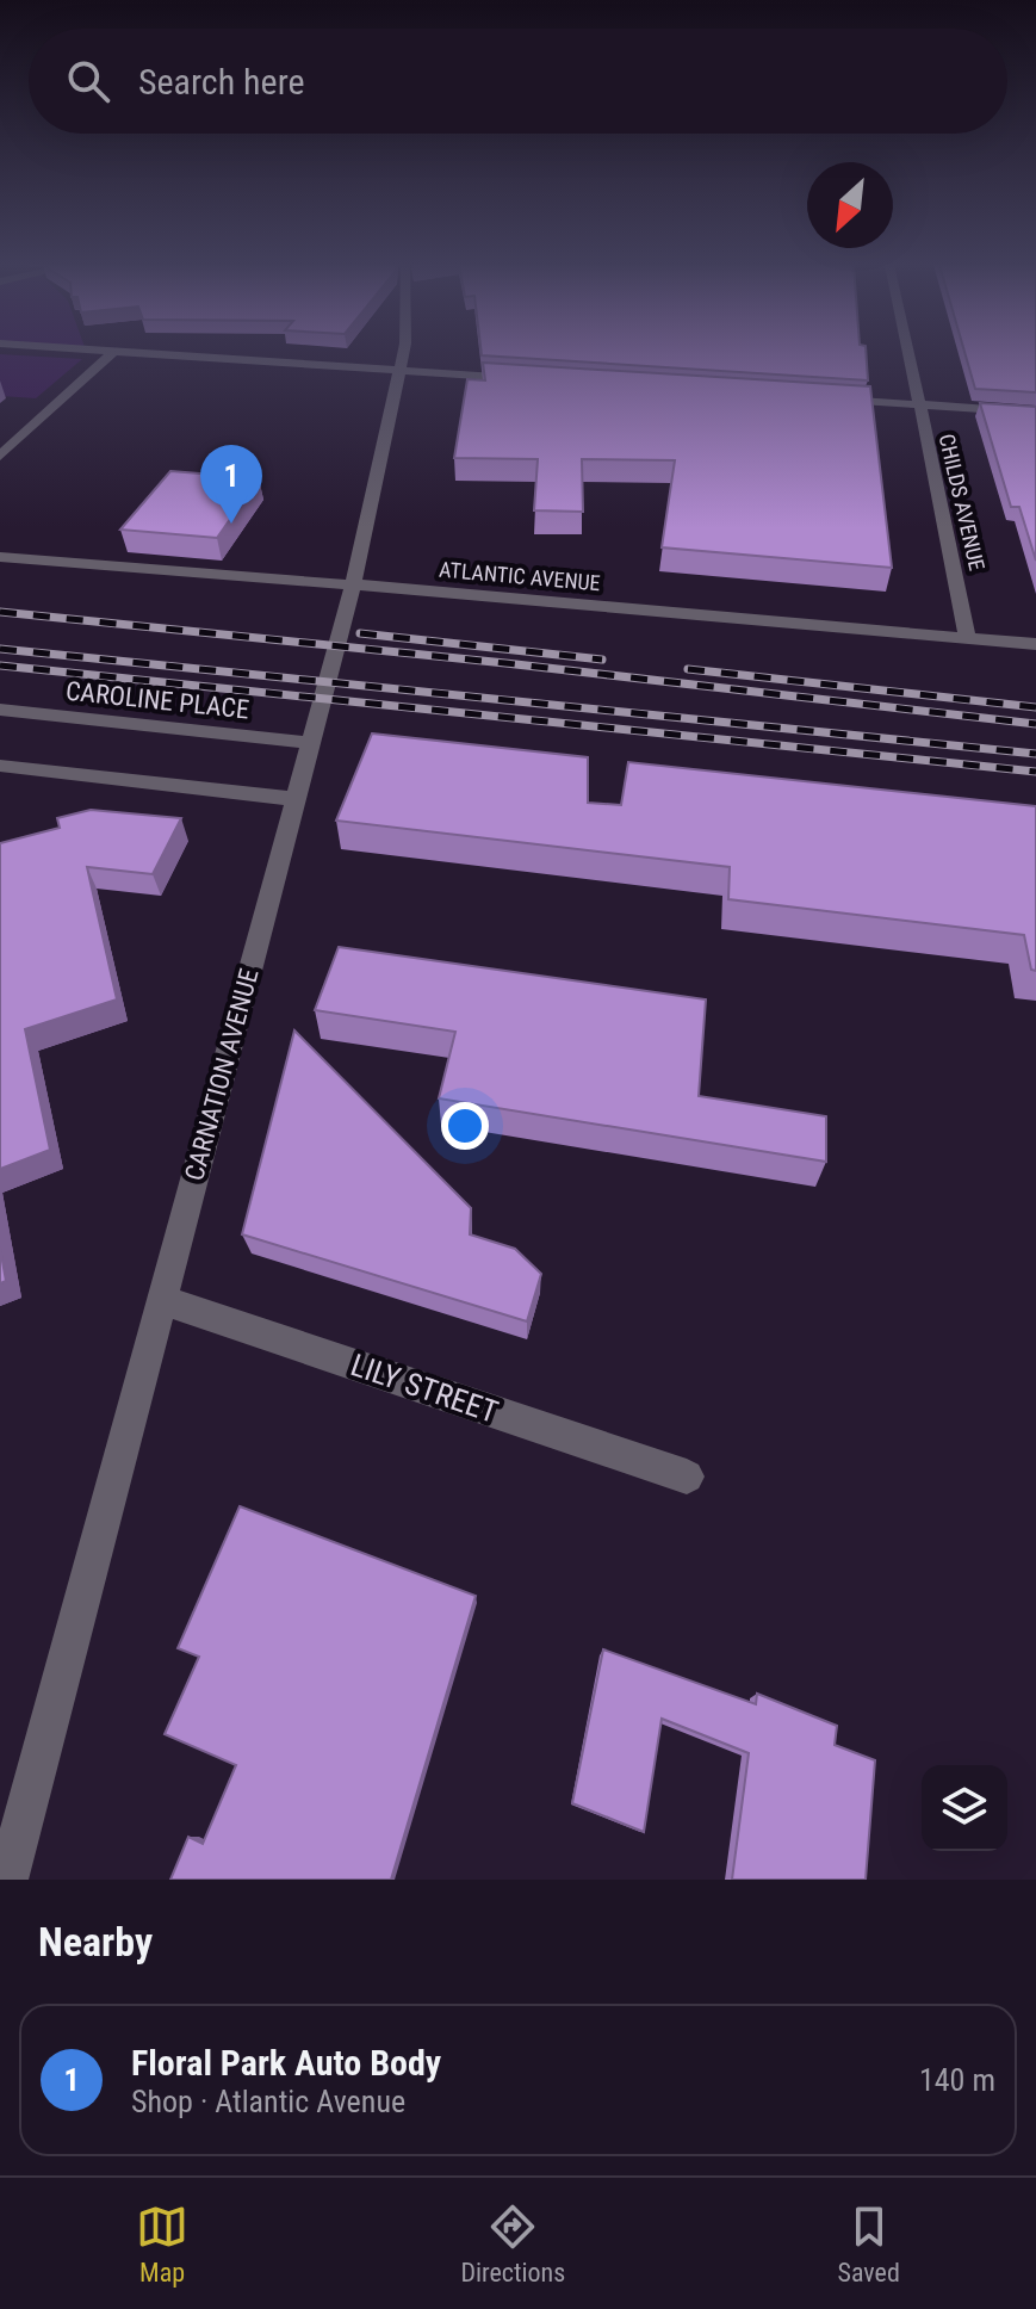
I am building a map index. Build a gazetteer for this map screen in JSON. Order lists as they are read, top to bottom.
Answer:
{
  "streets": {
    "street": [
      "CHILDS AVENUE",
      "ATLANTIC AVENUE",
      "CAROLINE PLACE",
      "CARNATION AVENUE",
      "LILY STREET"
    ]
  },
  "crossings": [
    ["CHILDS AVENUE", "ATLANTIC AVENUE"],
    ["ATLANTIC AVENUE", "CARNATION AVENUE"],
    ["CAROLINE PLACE", "CARNATION AVENUE"],
    ["CARNATION AVENUE", "LILY STREET"]
  ],
  "north": "bottom left",
  "page": {
    "search": "Search here",
    "pins": "1",
    "heading": "Nearby",
    "list": [
      {
        "mark": "1",
        "name": "Floral Park Auto Body",
        "note": "Shop · Atlantic Avenue",
        "value": "140 m"
      }
    ],
    "nav": ["Map", "Directions", "Saved"]
  }
}
